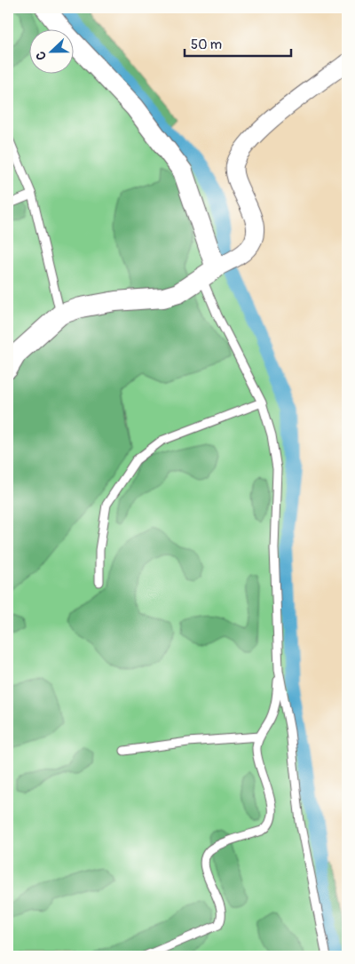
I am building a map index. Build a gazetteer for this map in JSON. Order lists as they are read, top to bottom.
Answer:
{
  "scale_bar": "50 m",
  "north": "left"
}
